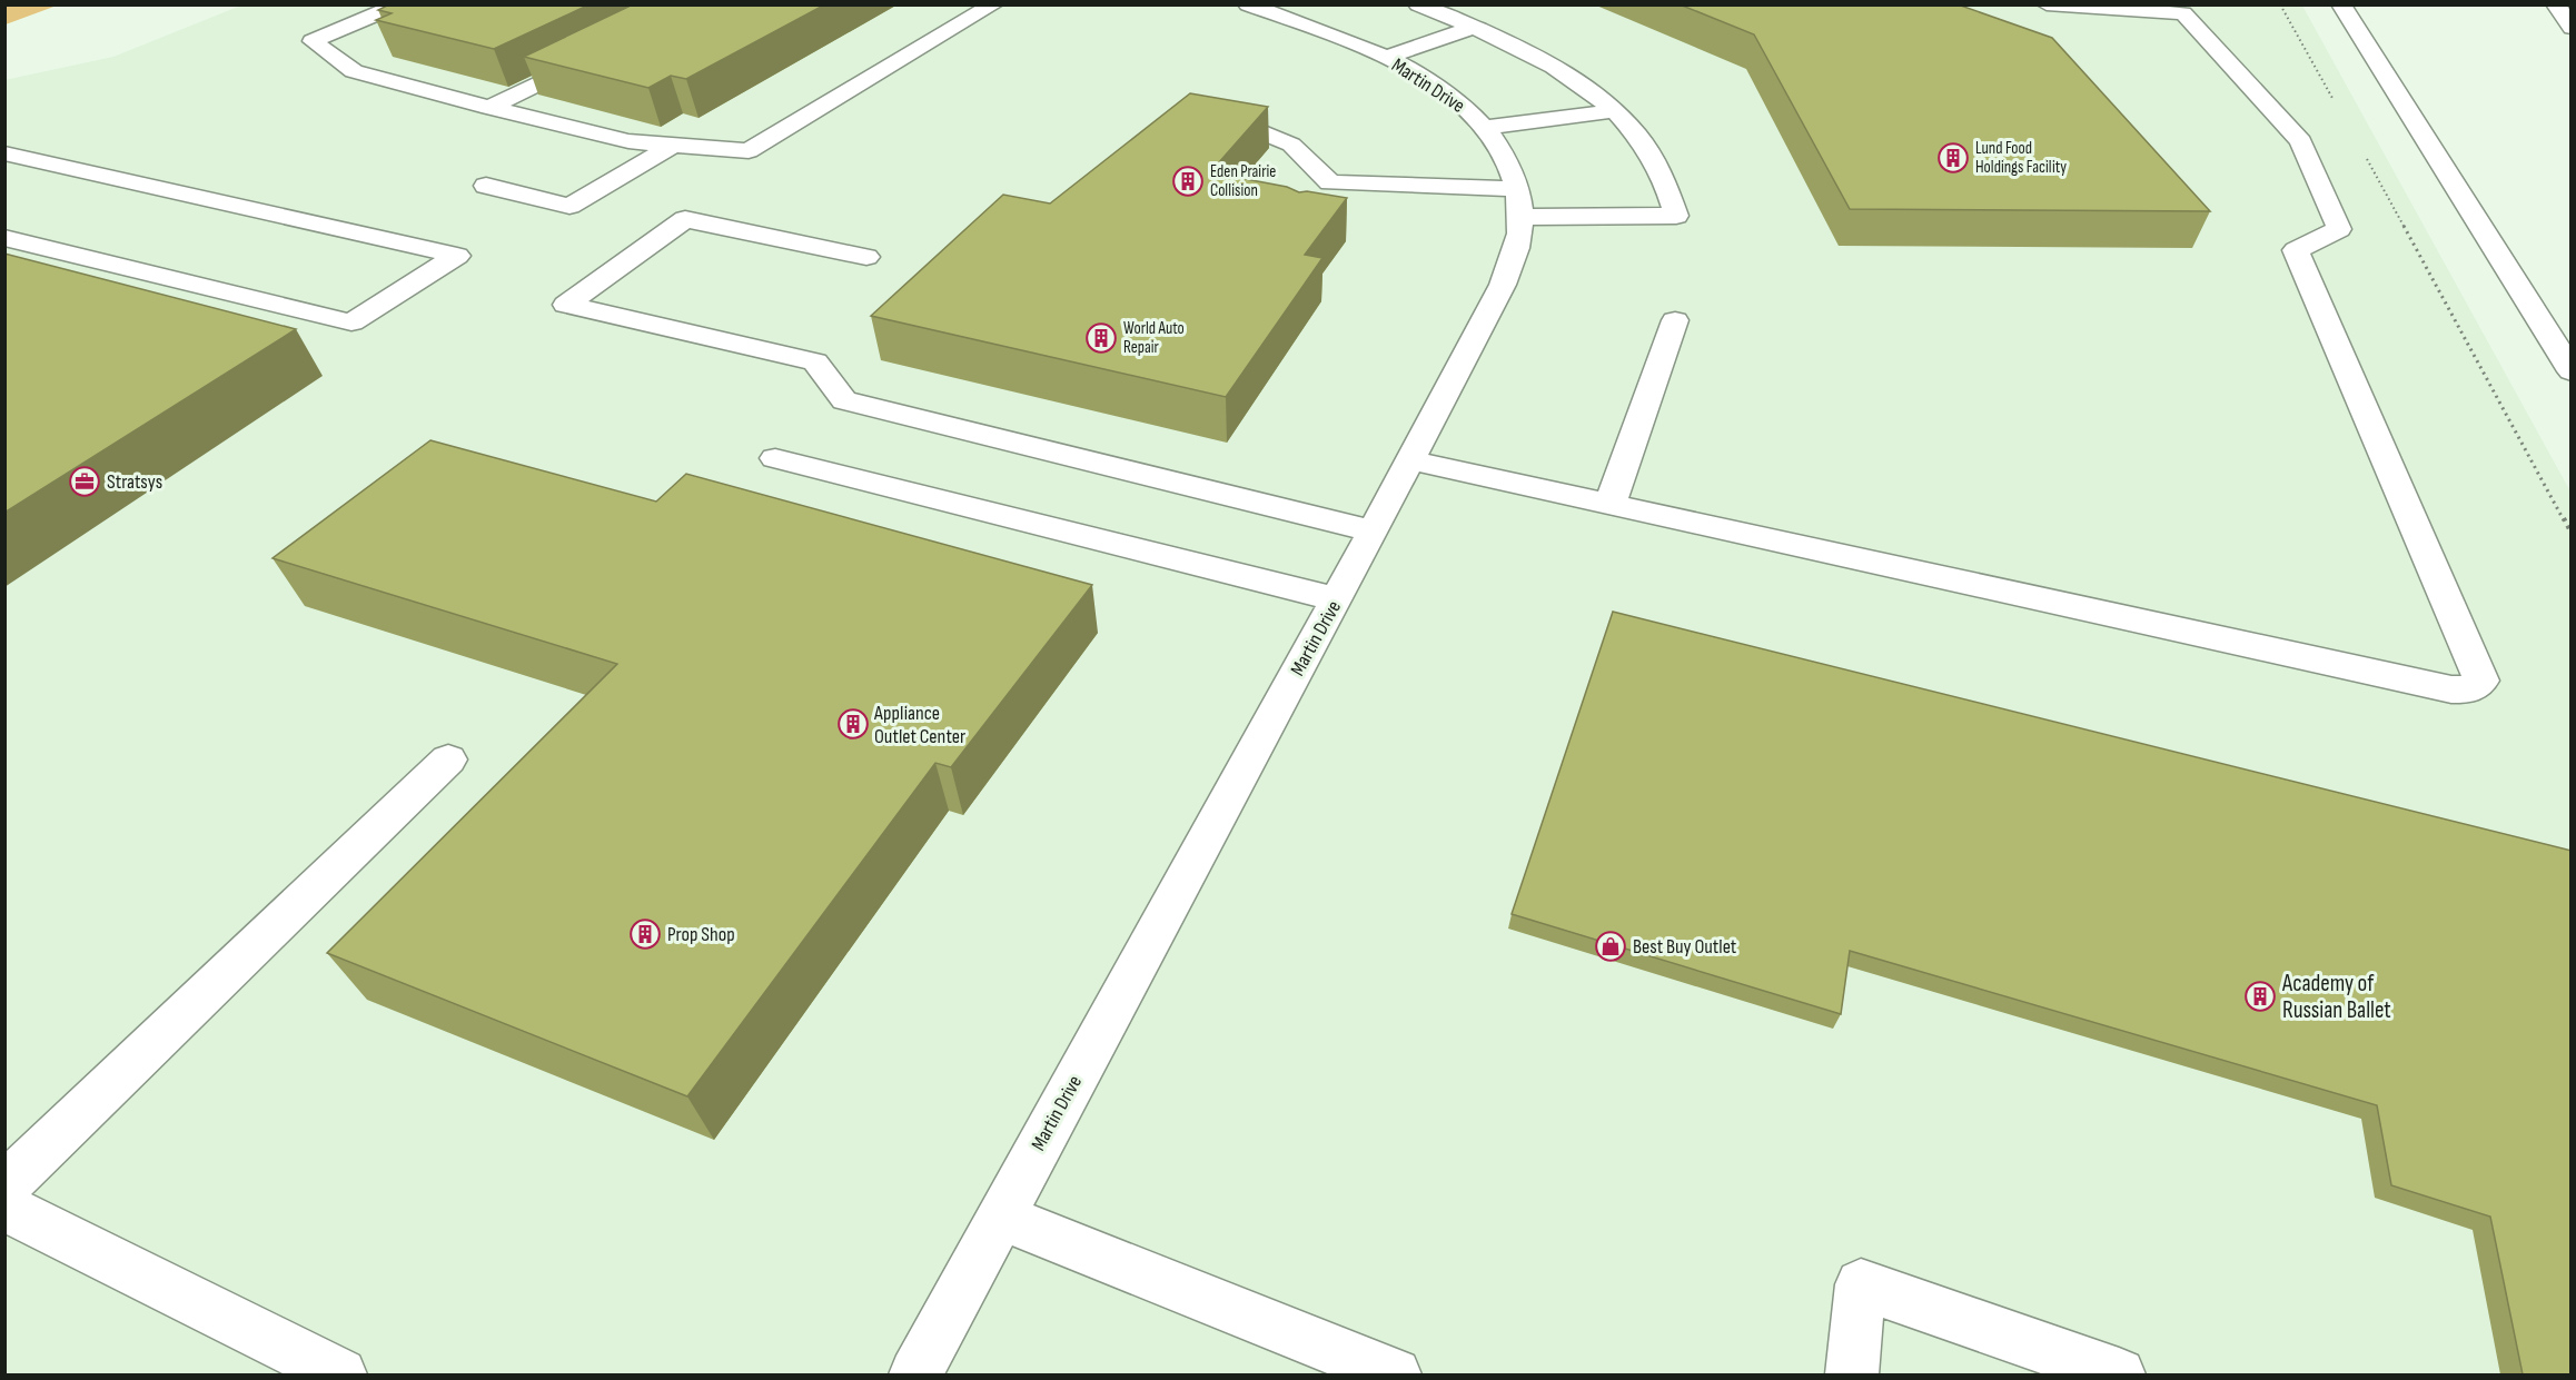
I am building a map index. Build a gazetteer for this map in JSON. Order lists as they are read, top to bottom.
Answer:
{
  "streets": {
    "main road": ["Martin Drive"]
  },
  "places": {
    "building": [
      "Lund Food Holdings Facility",
      "Eden Prairie Collision",
      "World Auto Repair",
      "Appliance Outlet Center",
      "Prop Shop",
      "Academy of Russian Ballet"
    ],
    "office": ["Stratsys"],
    "shop": ["Best Buy Outlet"]
  }
}
